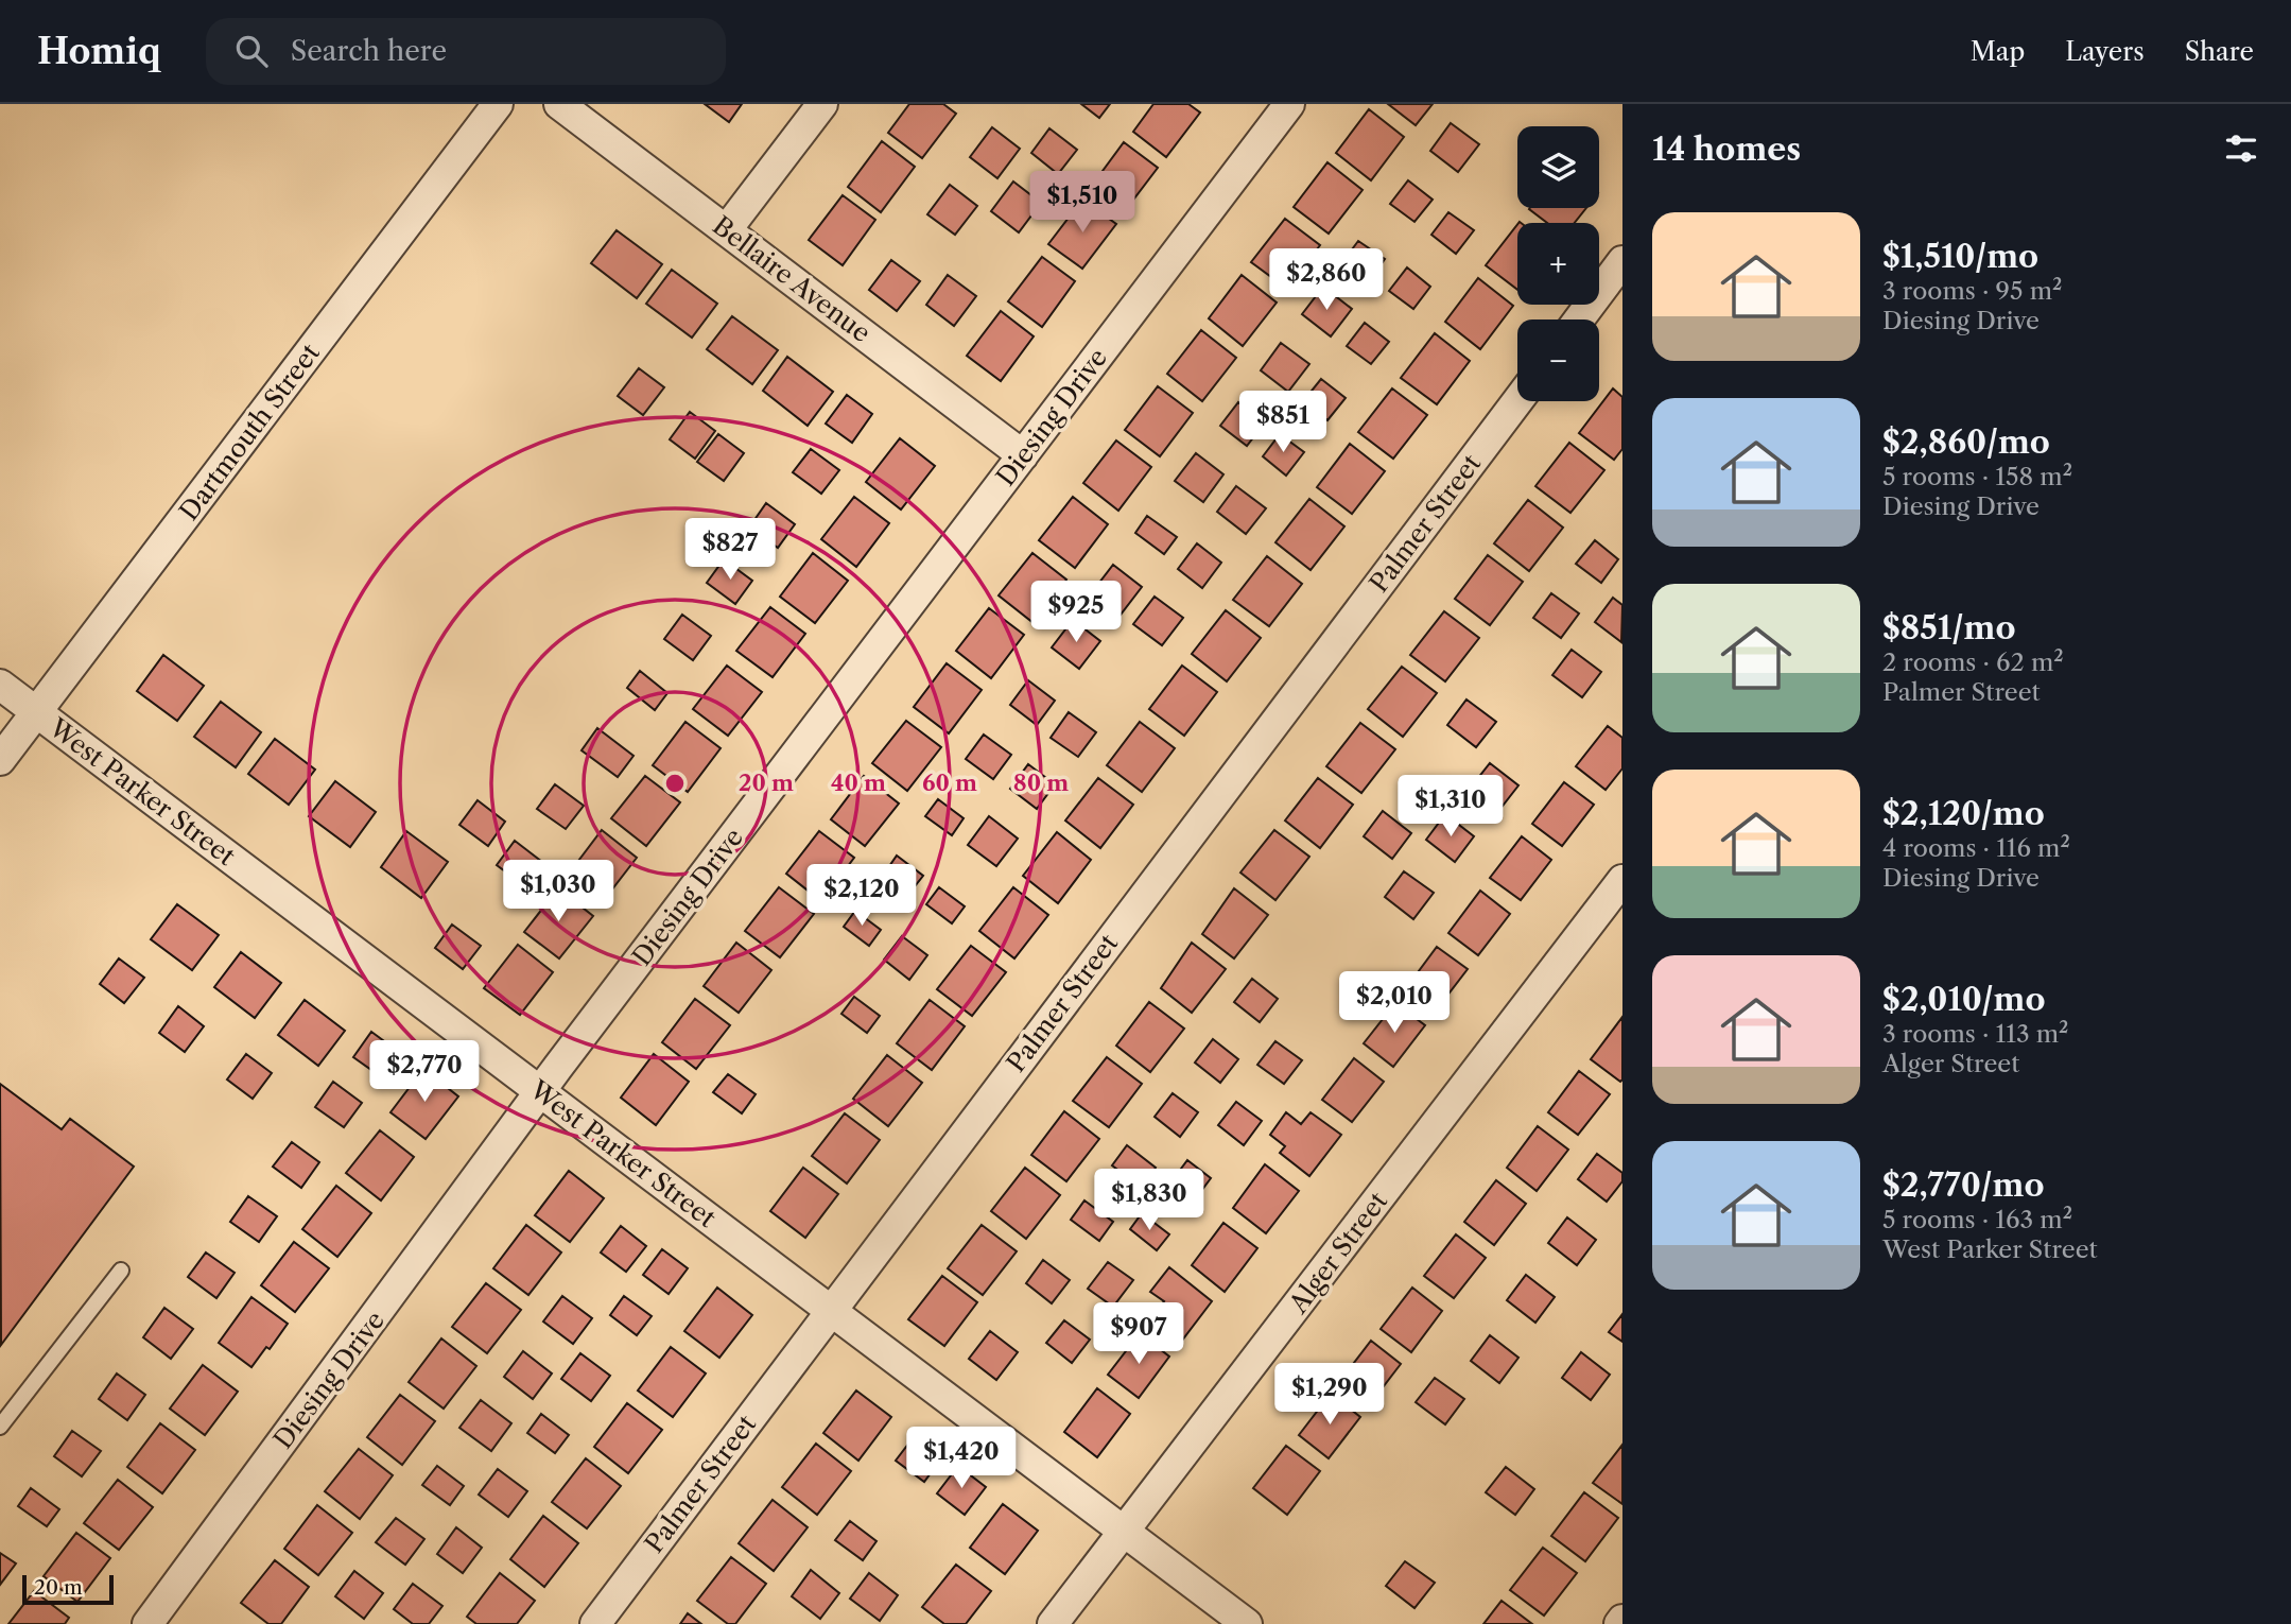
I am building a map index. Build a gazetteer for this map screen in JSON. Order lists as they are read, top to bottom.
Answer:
{
  "streets": {
    "street": [
      "Bellaire Avenue",
      "Diesing Drive",
      "Dartmouth Street",
      "Palmer Street",
      "West Parker Street",
      "Alger Street"
    ]
  },
  "crossings": [
    ["Bellaire Avenue", "Diesing Drive"],
    ["Diesing Drive", "West Parker Street"],
    ["Dartmouth Street", "West Parker Street"],
    ["Palmer Street", "West Parker Street"],
    ["West Parker Street", "Alger Street"]
  ],
  "scale_bar": "20 m",
  "page": {
    "header": "Homiq",
    "search": "Search here",
    "nav": ["Map", "Layers", "Share"],
    "heading": "14 homes",
    "map_buttons": ["+", "−"],
    "price": [
      "$1,510",
      "$2,860",
      "$851",
      "$827",
      "$925",
      "$1,310",
      "$1,030",
      "$2,120",
      "$2,010",
      "$2,770",
      "$1,830",
      "$907",
      "$1,290",
      "$1,420"
    ],
    "list": [
      {
        "name": "$1,510/mo",
        "note": "3 rooms · 95 m² · Diesing Drive"
      },
      {
        "name": "$2,860/mo",
        "note": "5 rooms · 158 m² · Diesing Drive"
      },
      {
        "name": "$851/mo",
        "note": "2 rooms · 62 m² · Palmer Street"
      },
      {
        "name": "$2,120/mo",
        "note": "4 rooms · 116 m² · Diesing Drive"
      },
      {
        "name": "$2,010/mo",
        "note": "3 rooms · 113 m² · Alger Street"
      },
      {
        "name": "$2,770/mo",
        "note": "5 rooms · 163 m² · West Parker Street"
      }
    ],
    "scale": "20 m"
  },
  "rings": [
    "20 m",
    "40 m",
    "60 m",
    "80 m"
  ]
}
